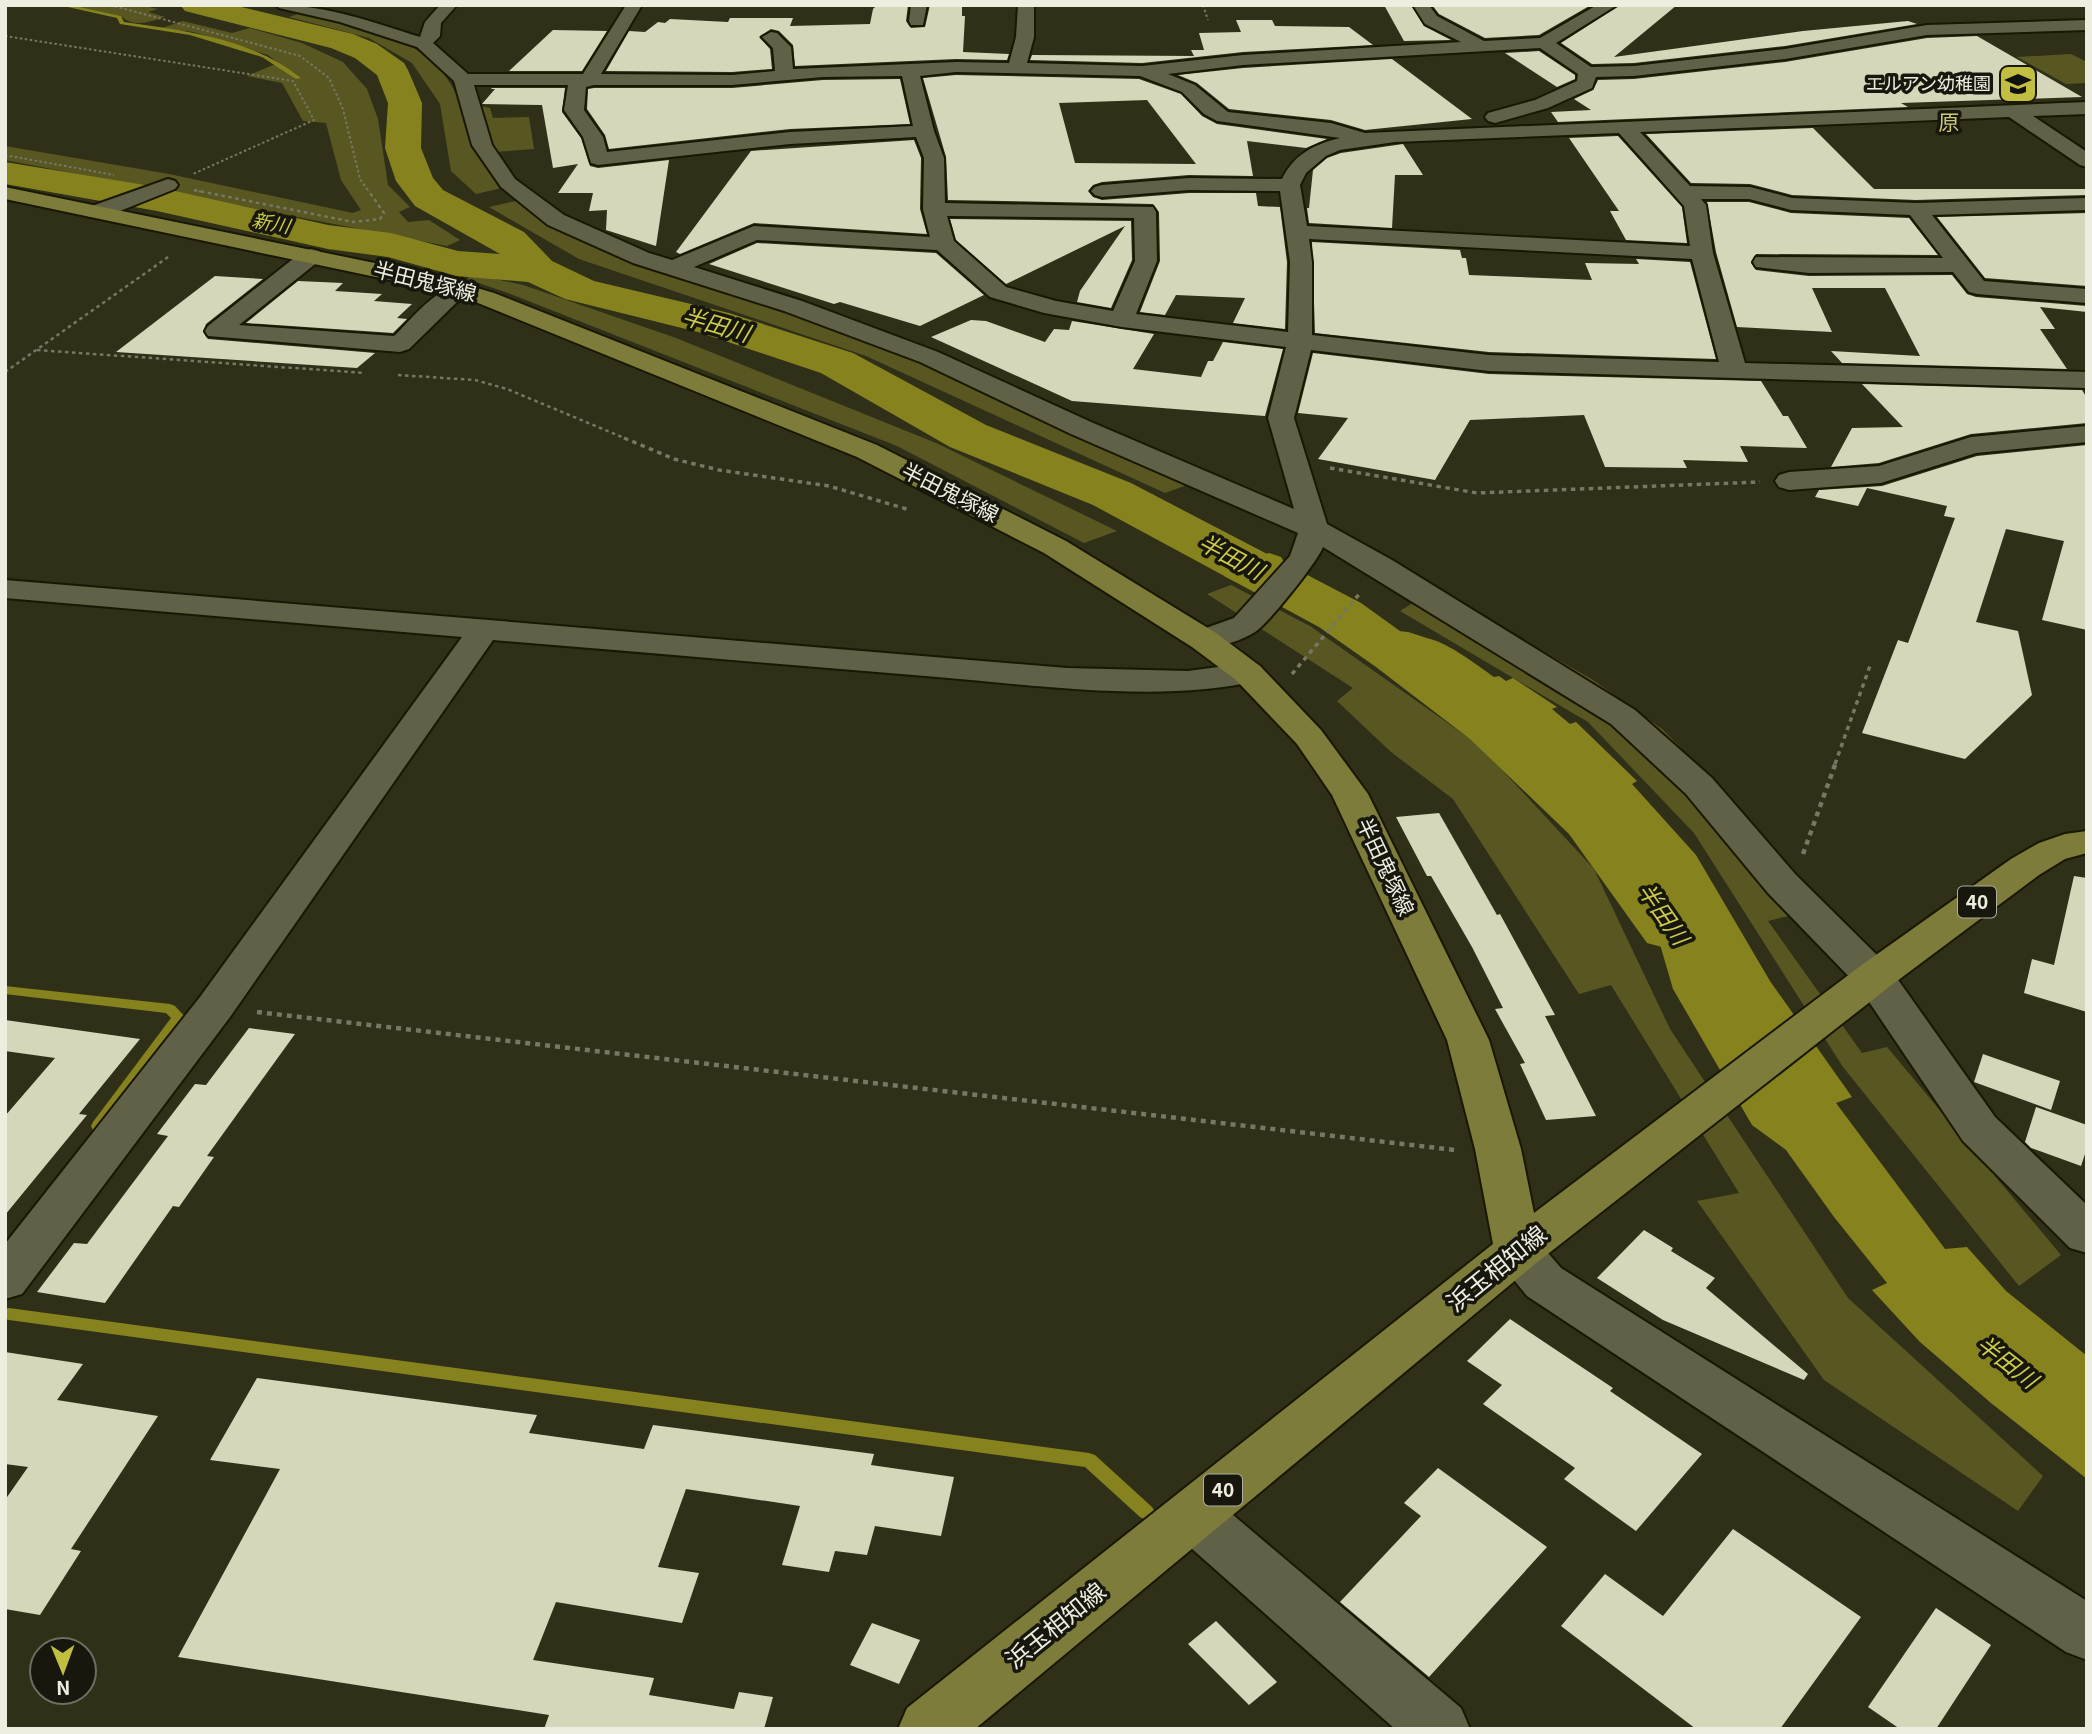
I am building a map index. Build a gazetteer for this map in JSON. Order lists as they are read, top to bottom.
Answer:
{
  "streets": {
    "main road": ["半田鬼塚線", "40", "浜玉相知線"]
  },
  "crossings": [
    ["半田鬼塚線", "浜玉相知線"]
  ],
  "districts": ["原"],
  "water": ["新川", "半田川"],
  "places": {
    "school or university": ["エルアン幼稚園"]
  },
  "north": "bottom"
}
